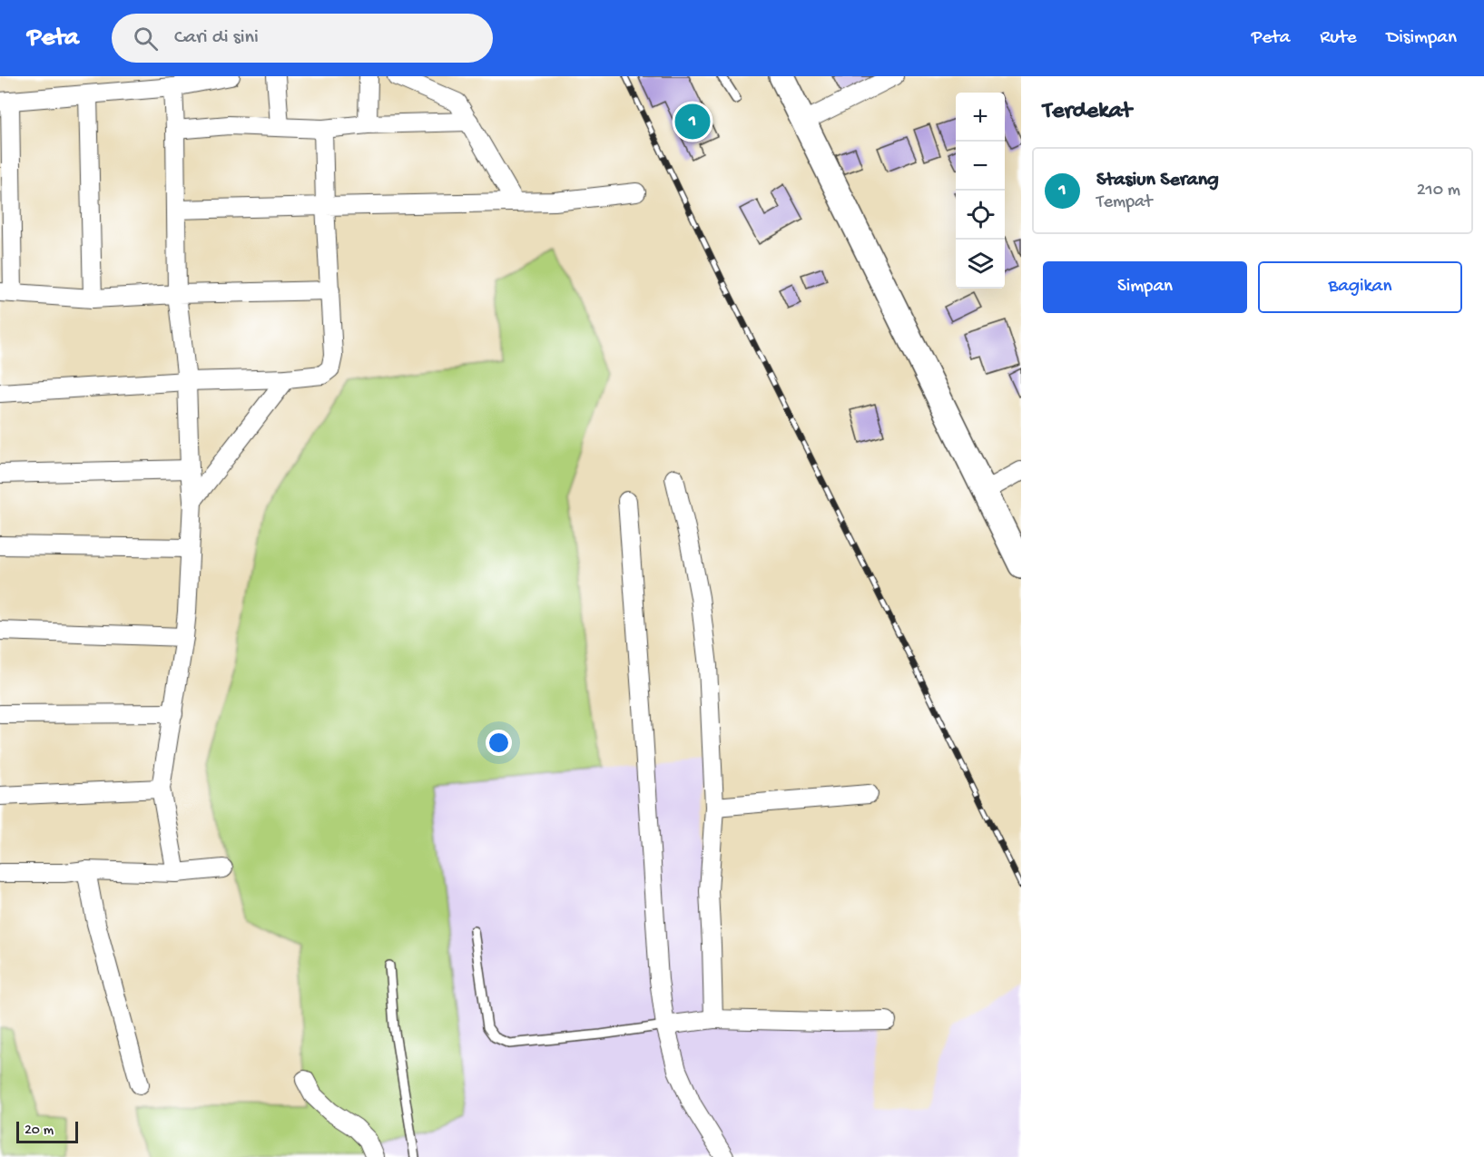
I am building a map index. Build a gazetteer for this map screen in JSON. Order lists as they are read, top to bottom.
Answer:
{
  "scale_bar": "20 m",
  "page": {
    "header": "Peta",
    "search": "Cari di sini",
    "nav": ["Peta", "Rute", "Disimpan"],
    "heading": "Terdekat",
    "map_buttons": ["+", "−"],
    "pins": "1",
    "list": [
      {
        "mark": "1",
        "name": "Stasiun Serang",
        "note": "Tempat",
        "value": "210 m"
      }
    ],
    "buttons": ["Simpan", "Bagikan"],
    "scale": "20 m"
  }
}
